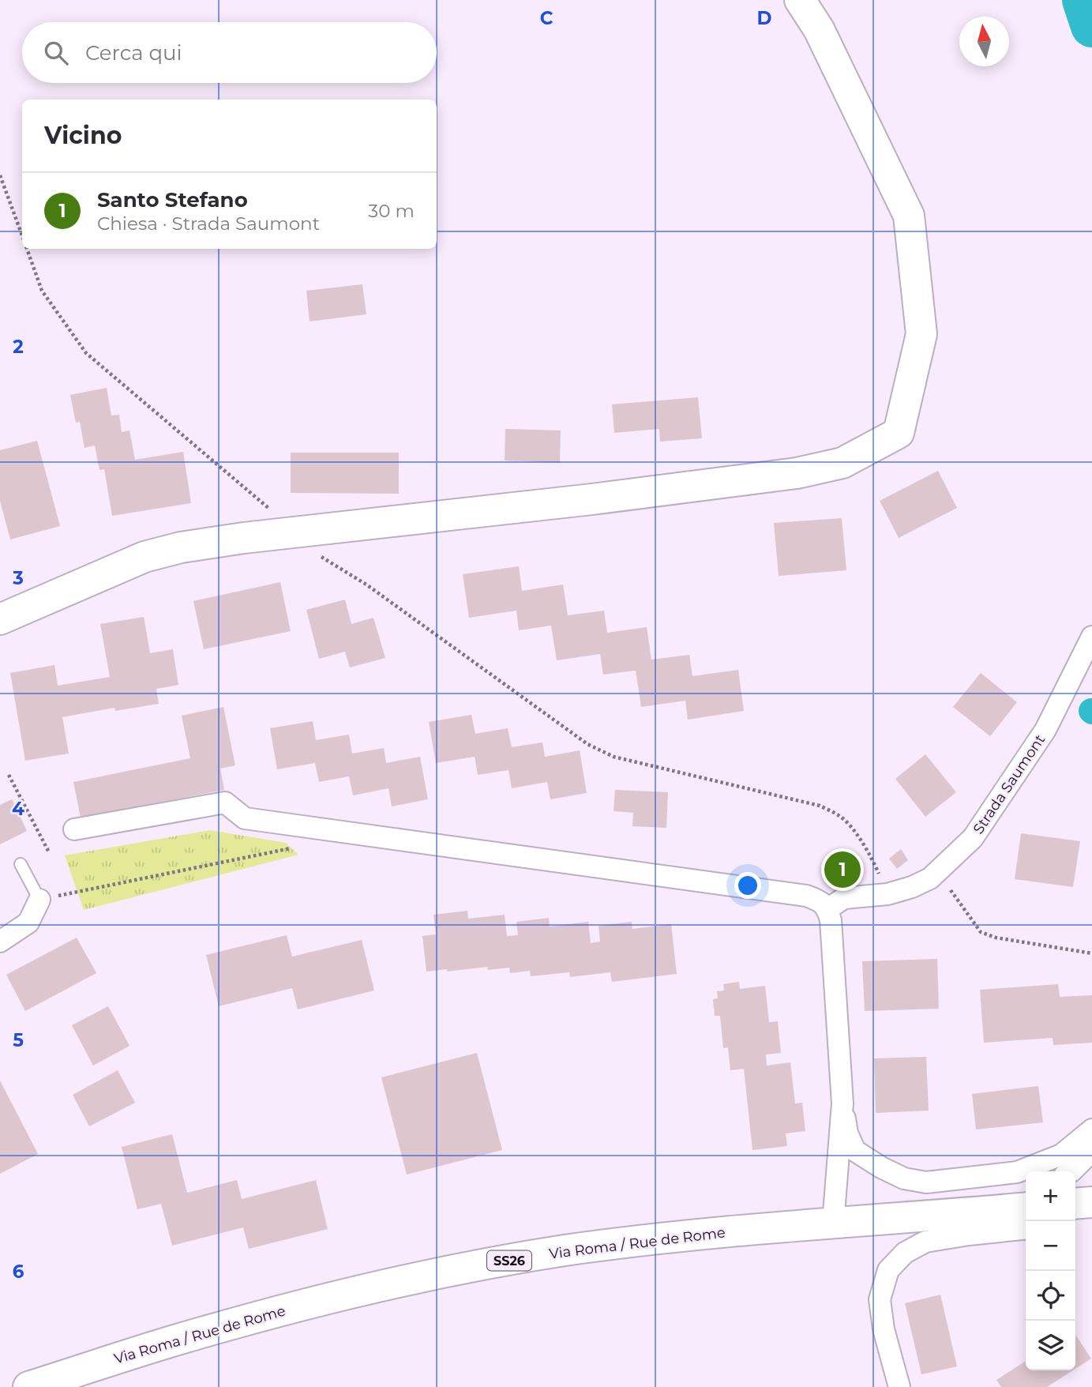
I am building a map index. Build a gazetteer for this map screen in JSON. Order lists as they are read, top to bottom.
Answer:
{
  "streets": {
    "main road": ["Via Roma / Rue de Rome", "SS26"],
    "street": ["Strada Saumont"]
  },
  "north": "top",
  "page": {
    "search": "Cerca qui",
    "heading": "Vicino",
    "list": [
      {
        "mark": "1",
        "name": "Santo Stefano",
        "note": "Chiesa · Strada Saumont",
        "value": "30 m"
      }
    ],
    "pins": "1",
    "map_buttons": ["+", "−"]
  },
  "grid": {
    "columns": ["C", "D"],
    "rows": [
      "2",
      "3",
      "4",
      "5",
      "6"
    ]
  }
}
